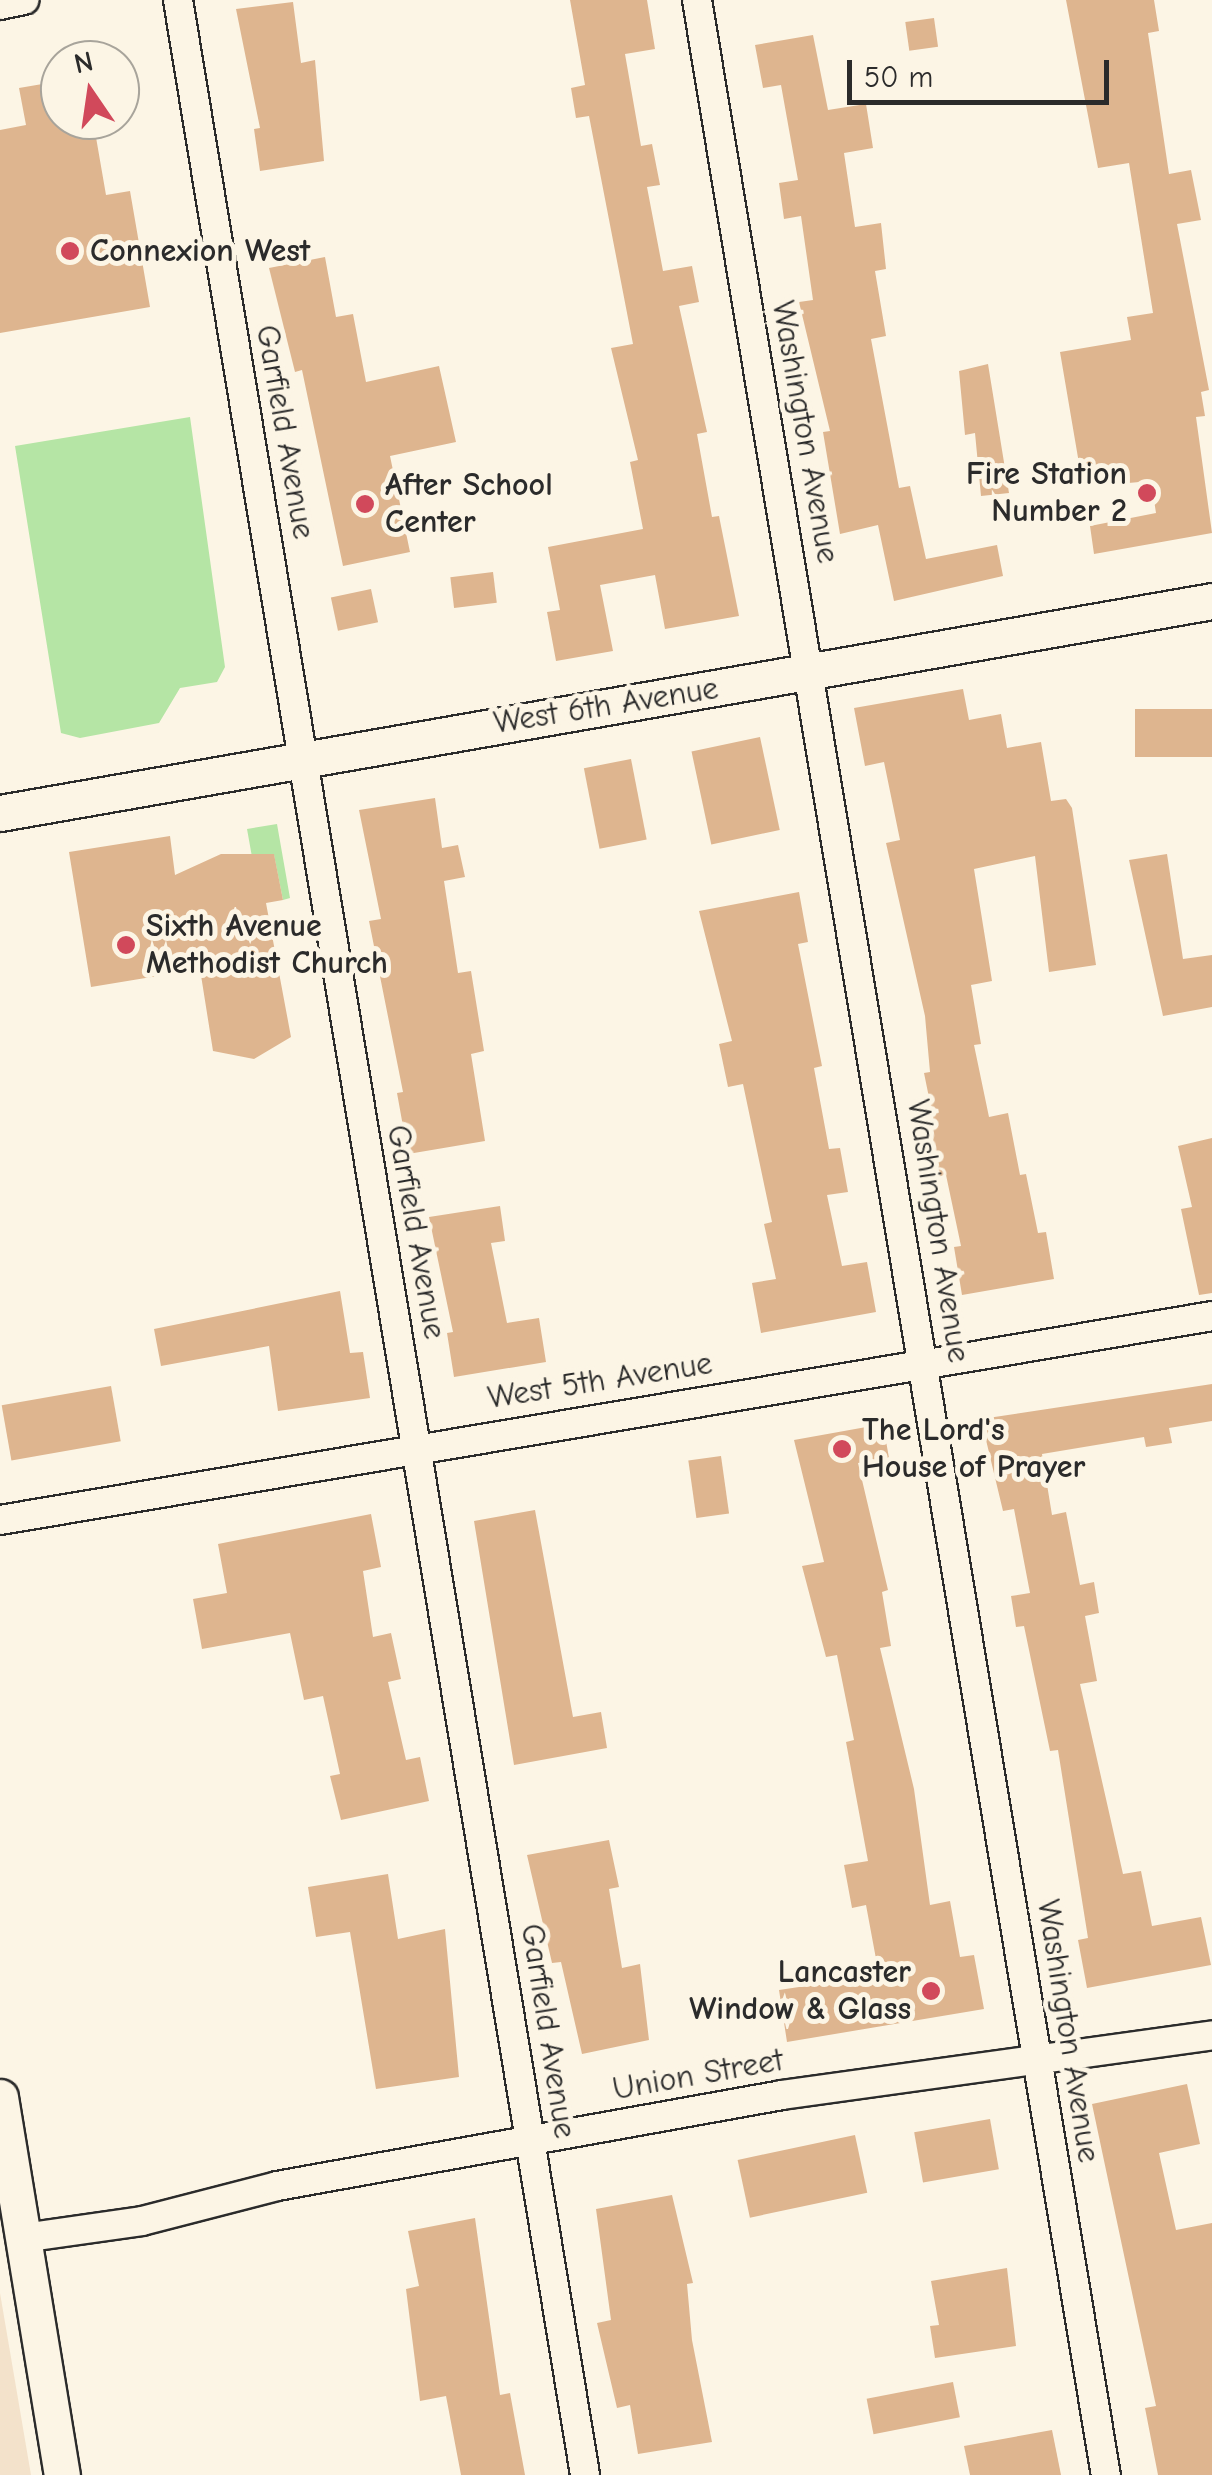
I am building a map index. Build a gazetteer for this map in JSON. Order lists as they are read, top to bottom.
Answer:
{
  "streets": {
    "street": [
      "Garfield Avenue",
      "Washington Avenue",
      "West 6th Avenue",
      "West 5th Avenue",
      "Union Street"
    ]
  },
  "crossings": [
    ["Garfield Avenue", "West 6th Avenue"],
    ["Garfield Avenue", "West 5th Avenue"],
    ["Garfield Avenue", "Union Street"],
    ["Washington Avenue", "West 6th Avenue"],
    ["Washington Avenue", "West 5th Avenue"],
    ["Washington Avenue", "Union Street"]
  ],
  "places": [
    "Connexion West",
    "Fire Station Number 2",
    "After School Center",
    "Sixth Avenue Methodist Church",
    "The Lord's House of Prayer",
    "Lancaster Window & Glass"
  ],
  "scale_bar": "50 m",
  "north": "top"
}
